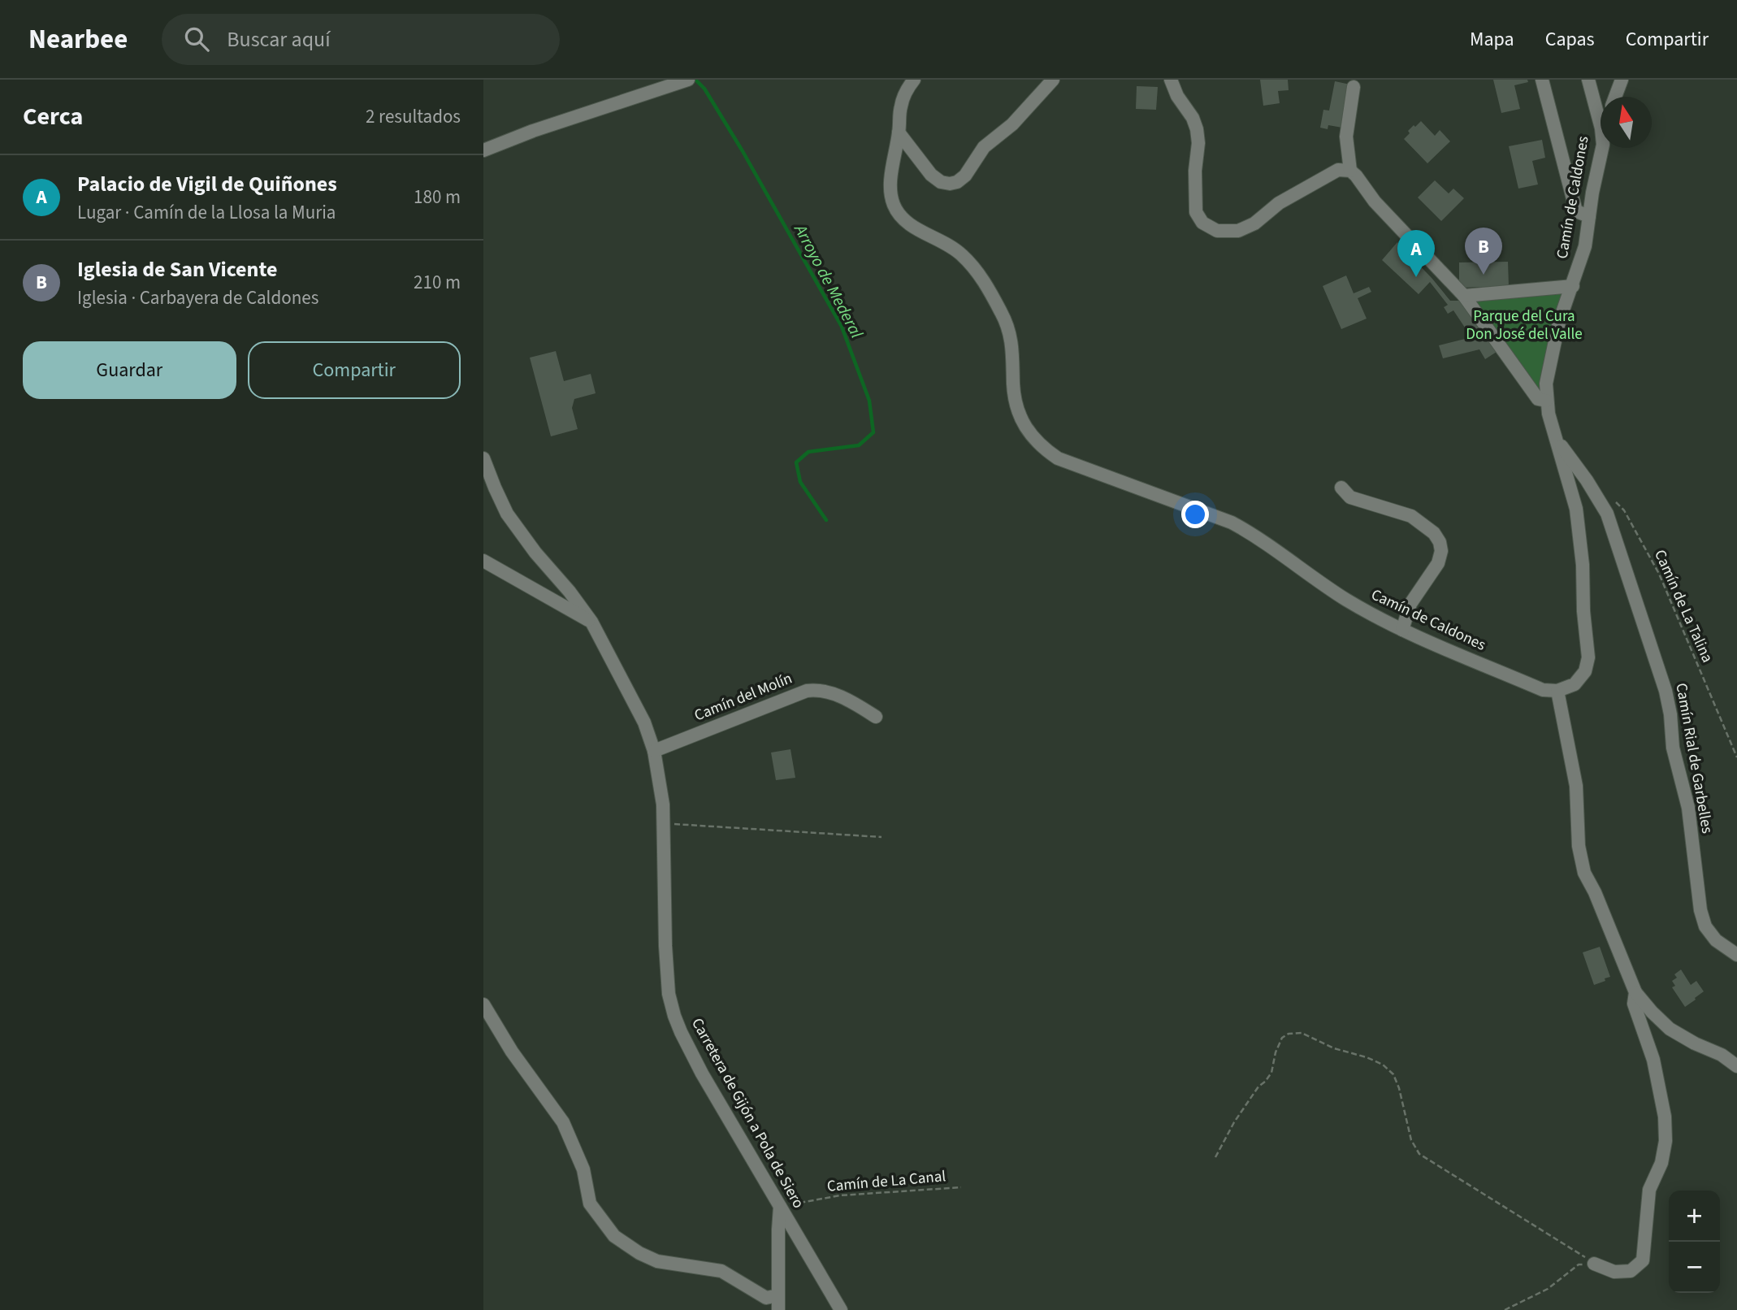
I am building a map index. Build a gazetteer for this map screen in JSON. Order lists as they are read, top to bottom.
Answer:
{
  "streets": {
    "street": [
      "Camín de Caldones",
      "Camín del Molín",
      "Camín Rial de Garbelles",
      "Carretera de Gijón a Pola de Siero"
    ],
    "path": ["Camín de La Talina", "Camín de La Canal"]
  },
  "crossings": [
    ["Camín de Caldones", "Camín Rial de Garbelles"],
    ["Camín del Molín", "Carretera de Gijón a Pola de Siero"],
    ["Carretera de Gijón a Pola de Siero", "Camín de La Canal"]
  ],
  "water": ["Arroyo de Mederal"],
  "parks": ["Parque del Cura Don José del Valle"],
  "north": "top",
  "page": {
    "header": "Nearbee",
    "search": "Buscar aquí",
    "nav": ["Mapa", "Capas", "Compartir"],
    "heading": ["Cerca", "2 resultados"],
    "list": [
      {
        "mark": "A",
        "name": "Palacio de Vigil de Quiñones",
        "note": "Lugar · Camín de la Llosa la Muria",
        "value": "180 m"
      },
      {
        "mark": "B",
        "name": "Iglesia de San Vicente",
        "note": "Iglesia · Carbayera de Caldones",
        "value": "210 m"
      }
    ],
    "pins": ["B", "A"],
    "buttons": ["Guardar", "Compartir"],
    "map_buttons": ["+", "−"]
  }
}
